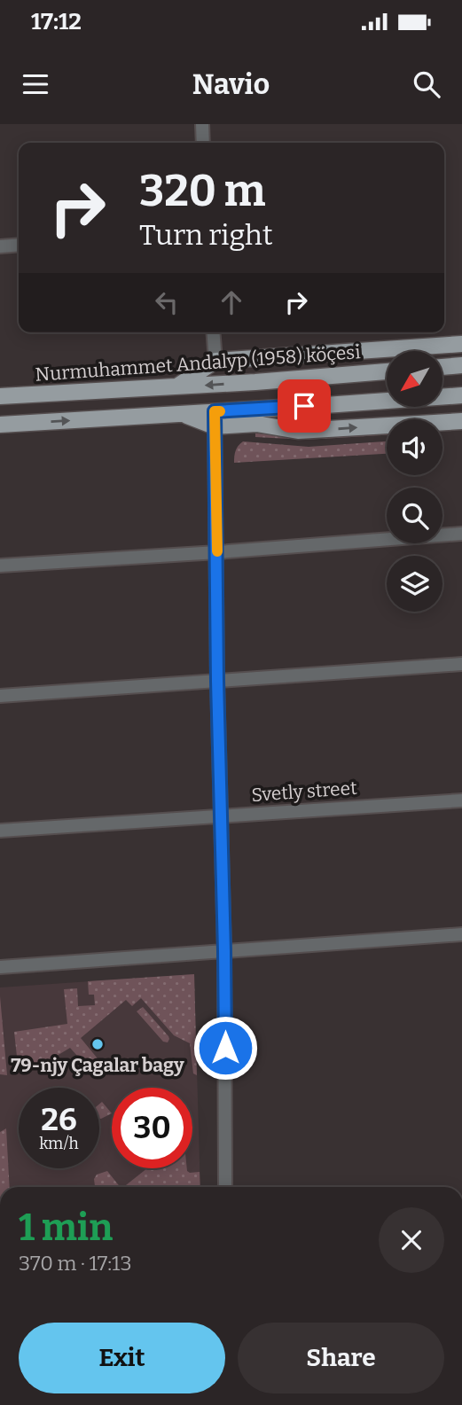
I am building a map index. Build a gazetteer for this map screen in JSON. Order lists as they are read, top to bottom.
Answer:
{
  "streets": {
    "main road": ["Nurmuhammet Andalyp (1958) köçesi"],
    "street": ["Svetly street"]
  },
  "places": ["79-njy Çagalar bagy"],
  "north": "bottom left",
  "page": {
    "status": "17:12",
    "header": "Navio",
    "turn": ["320 m", "Turn right"],
    "speed": "26 km/h",
    "limit": "30",
    "heading": ["1 min", "370 m · 17:13"],
    "buttons": ["Exit", "Share"]
  }
}
